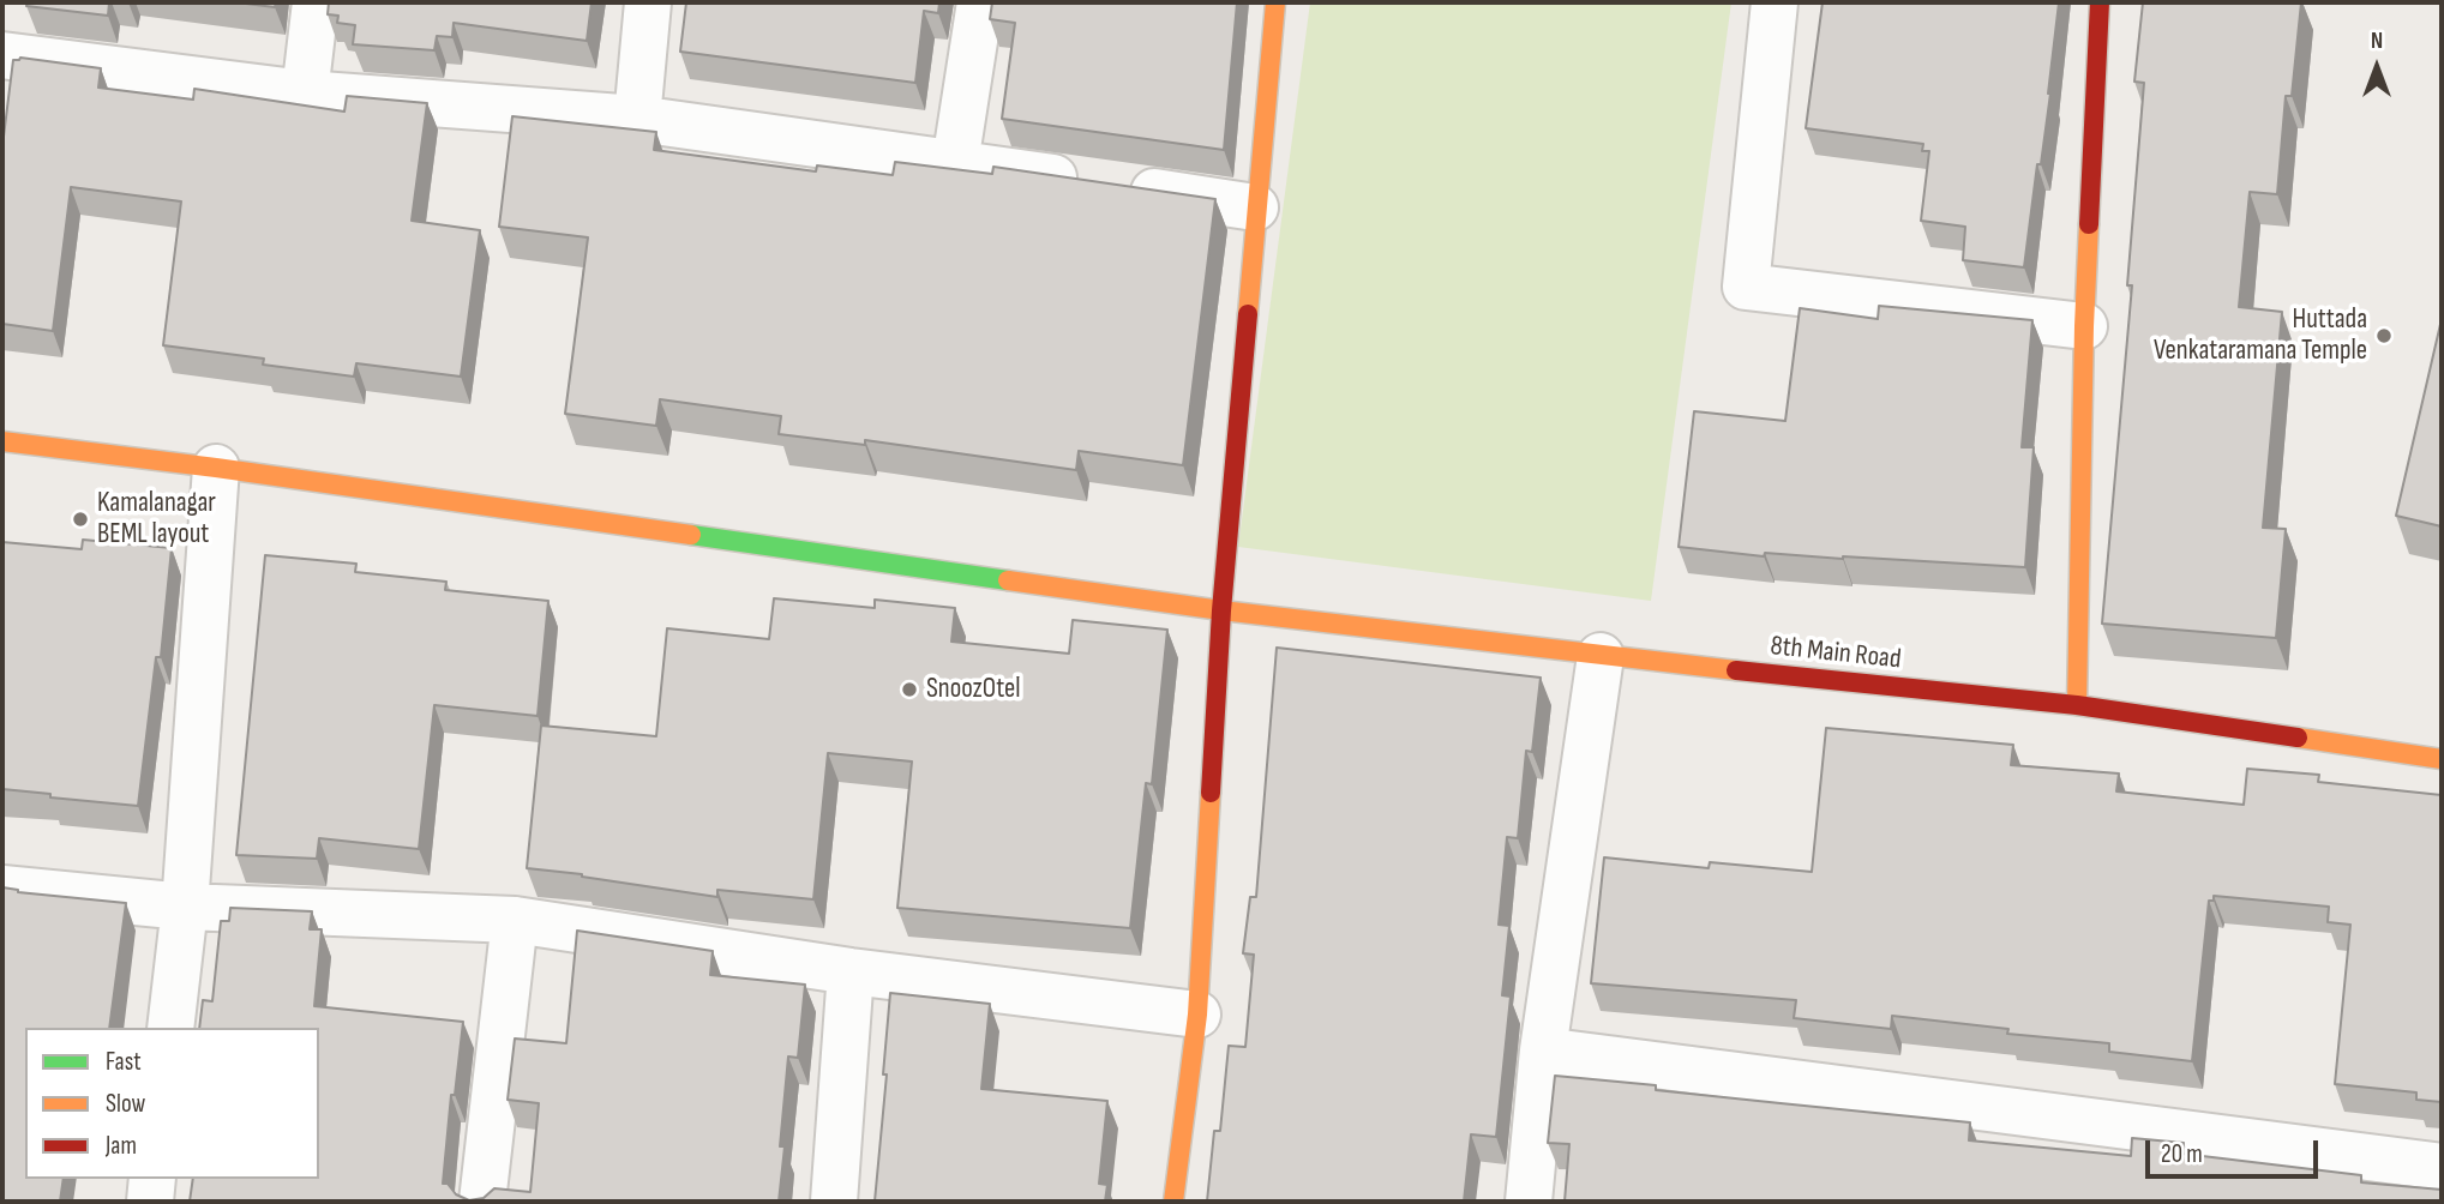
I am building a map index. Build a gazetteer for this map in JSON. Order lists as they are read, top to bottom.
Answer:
{
  "streets": {
    "street": ["8th Main Road"]
  },
  "places": ["Huttada Venkataramana Temple", "Kamalanagar BEML layout", "SnoozOtel"],
  "legend": ["Fast", "Slow", "Jam"],
  "scale_bar": "20 m",
  "north": "top"
}
